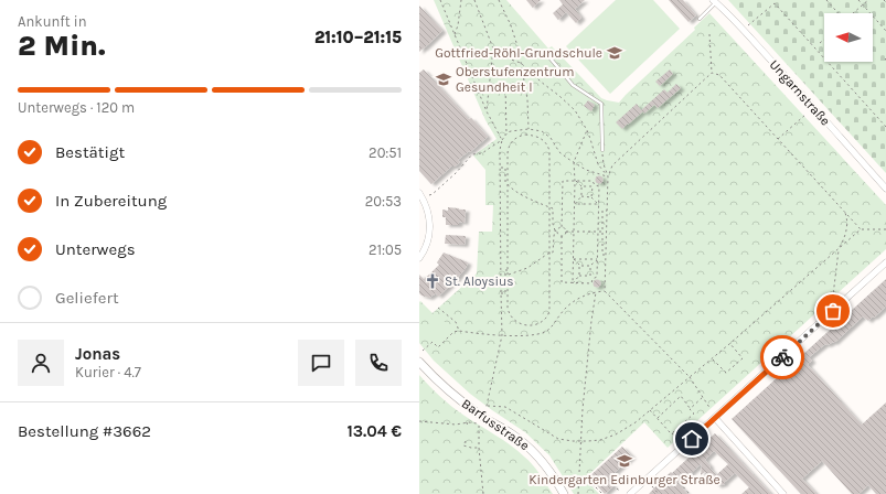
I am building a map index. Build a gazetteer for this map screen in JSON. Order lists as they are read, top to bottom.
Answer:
{
  "streets": {
    "main road": ["Barfusstraße"],
    "street": ["Ungarnstraße"]
  },
  "places": {
    "school or university": ["Gottfried-Röhl-Grundschule", "Oberstufenzentrum Gesundheit I", "Kindergarten Edinburger Straße"],
    "church": ["St. Aloysius"]
  },
  "north": "left",
  "page": {
    "heading": ["2 Min.", "Ankunft in", "21:10–21:15"],
    "panel": [
      "Jonas",
      "Kurier · 4.7",
      "Bestellung #3662",
      "13.04 €"
    ],
    "bar": "Unterwegs · 120 m",
    "list": [
      ["Bestätigt", "20:51"],
      ["In Zubereitung", "20:53"],
      ["Unterwegs", "21:05"],
      "Geliefert"
    ]
  }
}
